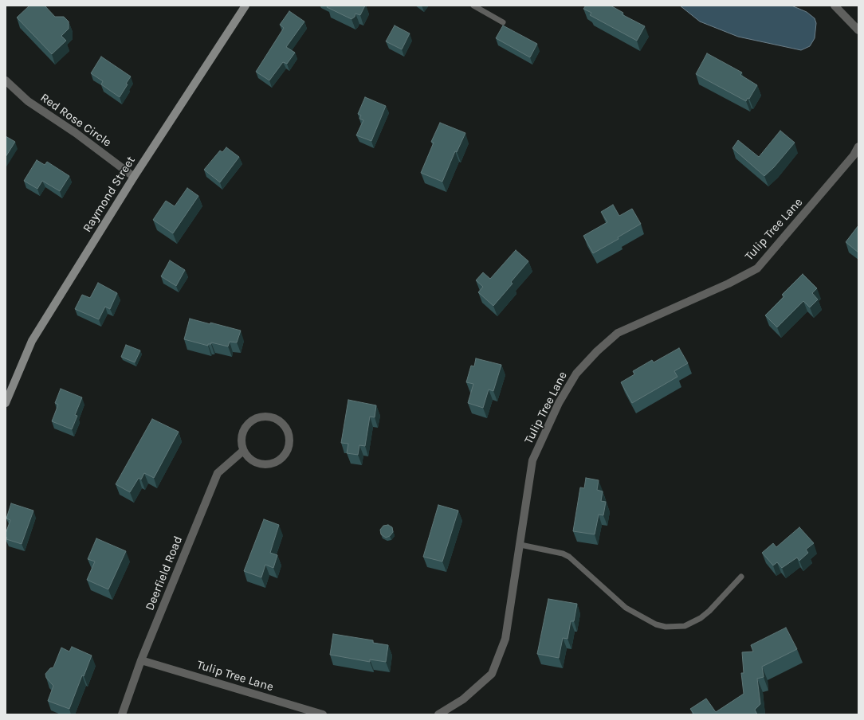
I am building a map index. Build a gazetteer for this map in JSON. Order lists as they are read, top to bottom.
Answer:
{
  "streets": {
    "street": [
      "Red Rose Circle",
      "Raymond Street",
      "Tulip Tree Lane",
      "Deerfield Road"
    ]
  },
  "crossings": [
    ["Red Rose Circle", "Raymond Street"],
    ["Tulip Tree Lane", "Deerfield Road"]
  ]
}
